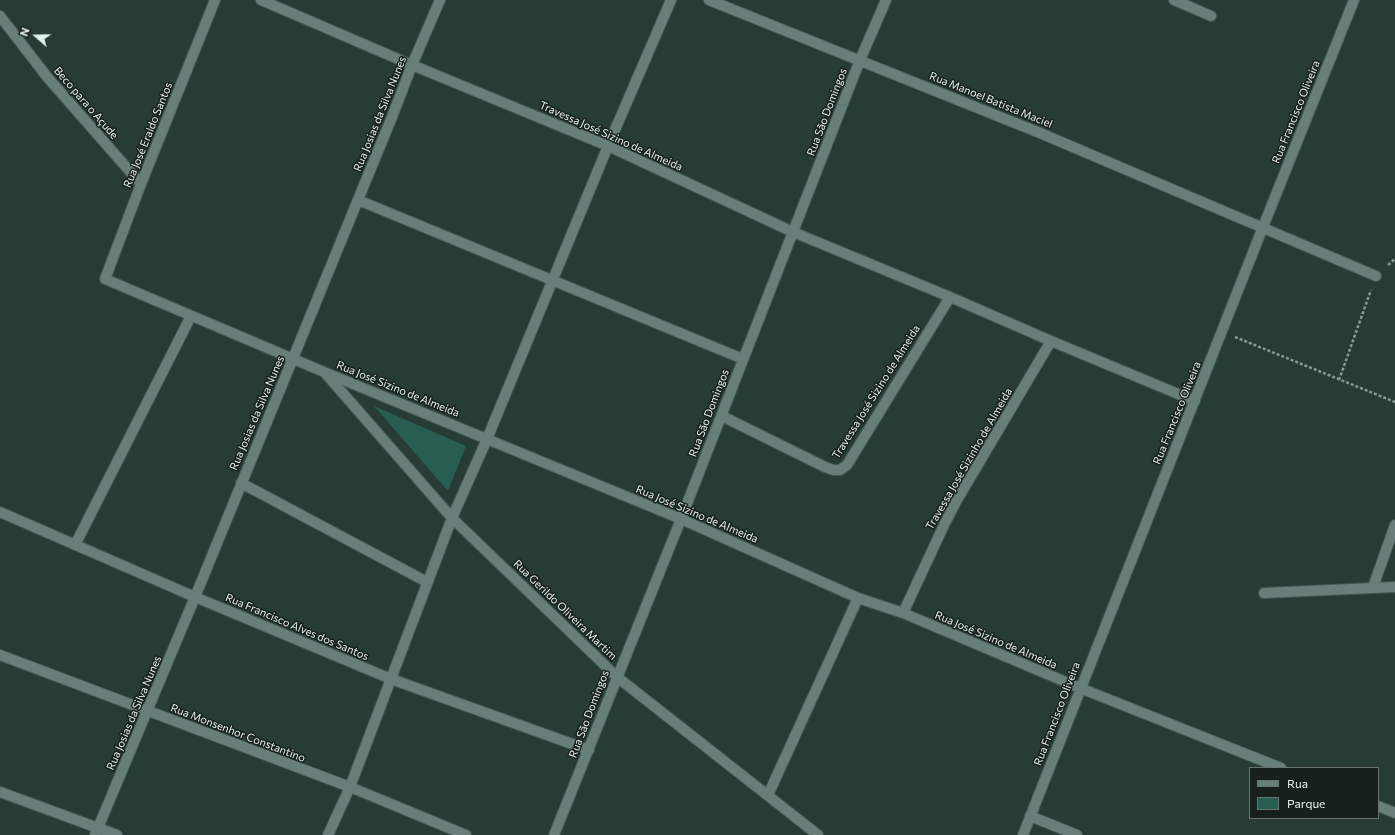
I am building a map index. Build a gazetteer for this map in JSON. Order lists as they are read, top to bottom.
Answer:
{
  "streets": {
    "street": [
      "Rua Manoel Batista Maciel",
      "Beco para o Açude",
      "Rua São Domingos",
      "Rua Francisco Oliveira",
      "Rua Josias da Silva Nunes",
      "Rua José Eraldo Santos",
      "Travessa José Sizino de Almeida",
      "Rua José Sizino de Almeida",
      "Travessa José Sizinho de Almeida",
      "Rua Gerildo Oliveira Martim",
      "Rua Francisco Alves dos Santos",
      "Rua Monsenhor Constantino"
    ]
  },
  "crossings": [
    ["Rua Manoel Batista Maciel", "Rua São Domingos"],
    ["Rua Manoel Batista Maciel", "Rua Francisco Oliveira"],
    ["Beco para o Açude", "Rua José Eraldo Santos"],
    ["Rua São Domingos", "Travessa José Sizino de Almeida"],
    ["Rua São Domingos", "Rua José Sizino de Almeida"],
    ["Rua São Domingos", "Rua Gerildo Oliveira Martim"],
    ["Rua São Domingos", "Rua Francisco Alves dos Santos"],
    ["Rua Francisco Oliveira", "Travessa José Sizino de Almeida"],
    ["Rua Francisco Oliveira", "Rua José Sizino de Almeida"],
    ["Rua Josias da Silva Nunes", "Travessa José Sizino de Almeida"],
    ["Rua Josias da Silva Nunes", "Rua José Sizino de Almeida"],
    ["Rua Josias da Silva Nunes", "Rua Francisco Alves dos Santos"],
    ["Rua Josias da Silva Nunes", "Rua Monsenhor Constantino"],
    ["Rua José Eraldo Santos", "Rua José Sizino de Almeida"],
    ["Travessa José Sizino de Almeida", "Travessa José Sizinho de Almeida"],
    ["Rua José Sizino de Almeida", "Travessa José Sizinho de Almeida"],
    ["Rua José Sizino de Almeida", "Rua Gerildo Oliveira Martim"]
  ],
  "legend": ["Rua", "Parque"],
  "north": "left"
}
